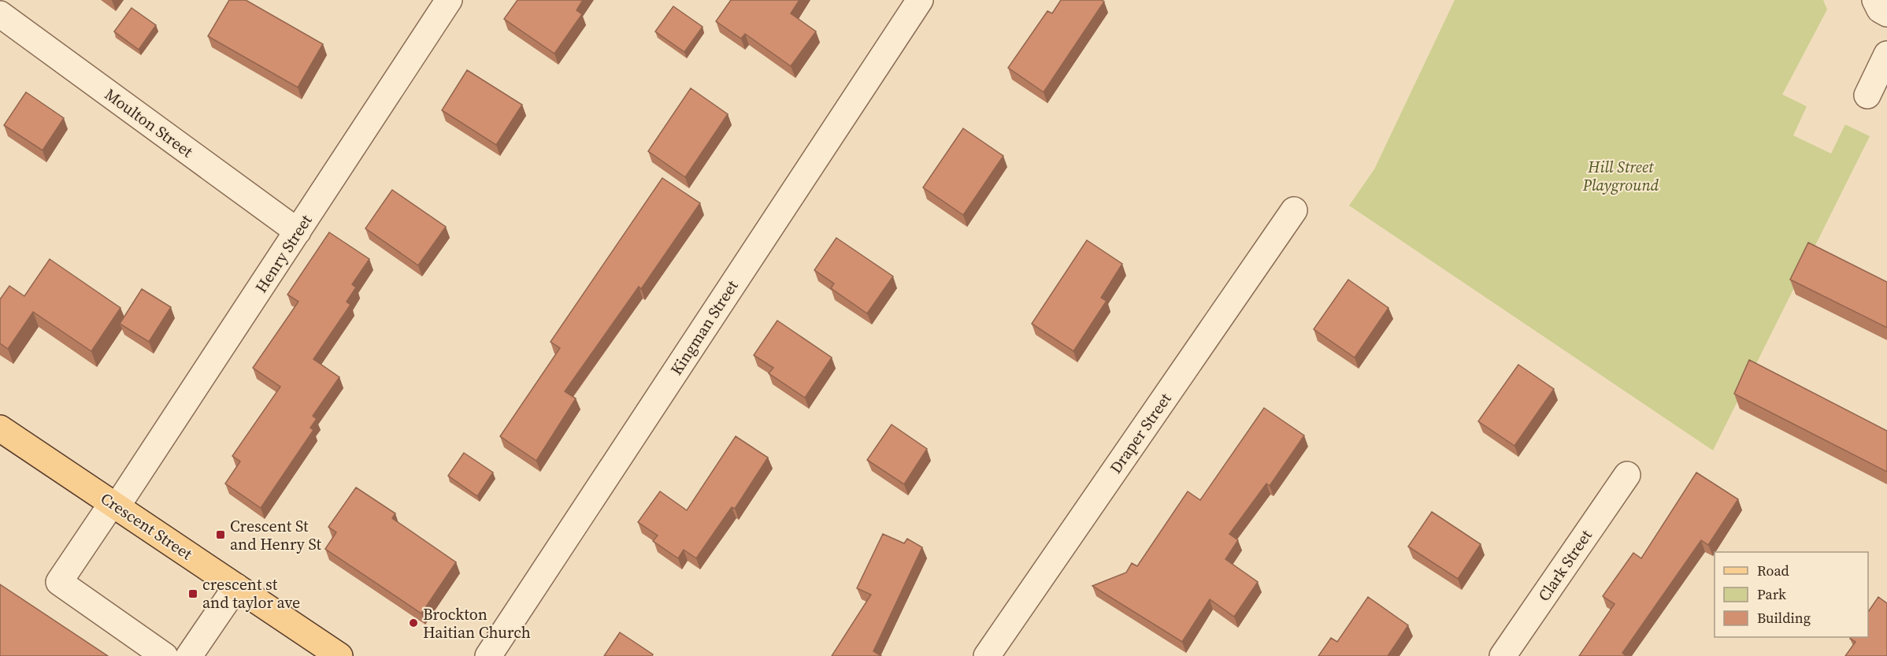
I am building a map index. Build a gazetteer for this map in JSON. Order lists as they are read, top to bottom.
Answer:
{
  "streets": {
    "main road": ["Crescent Street"],
    "street": [
      "Moulton Street",
      "Henry Street",
      "Kingman Street",
      "Draper Street",
      "Clark Street"
    ]
  },
  "crossings": [
    ["Moulton Street", "Henry Street"],
    ["Henry Street", "Crescent Street"]
  ],
  "parks": ["Hill Street Playground"],
  "places": {
    "transit": ["Crescent St and Henry St", "crescent st and taylor ave"],
    "other": ["Brockton Haitian Church"]
  },
  "legend": ["Road", "Park", "Building"]
}
